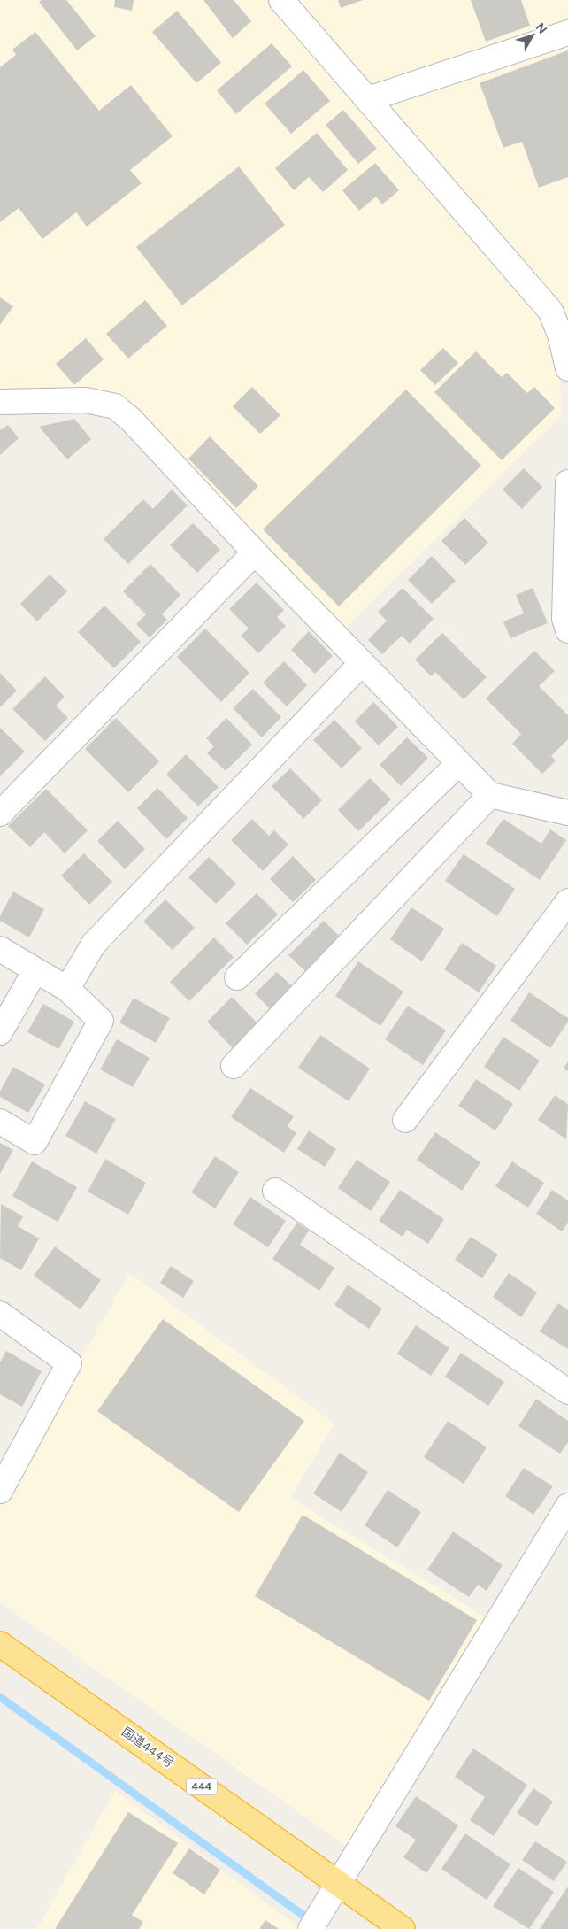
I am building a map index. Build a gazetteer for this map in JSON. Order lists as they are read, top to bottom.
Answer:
{
  "streets": {
    "highway": ["国道444号", "444"]
  },
  "north": "top right"
}
